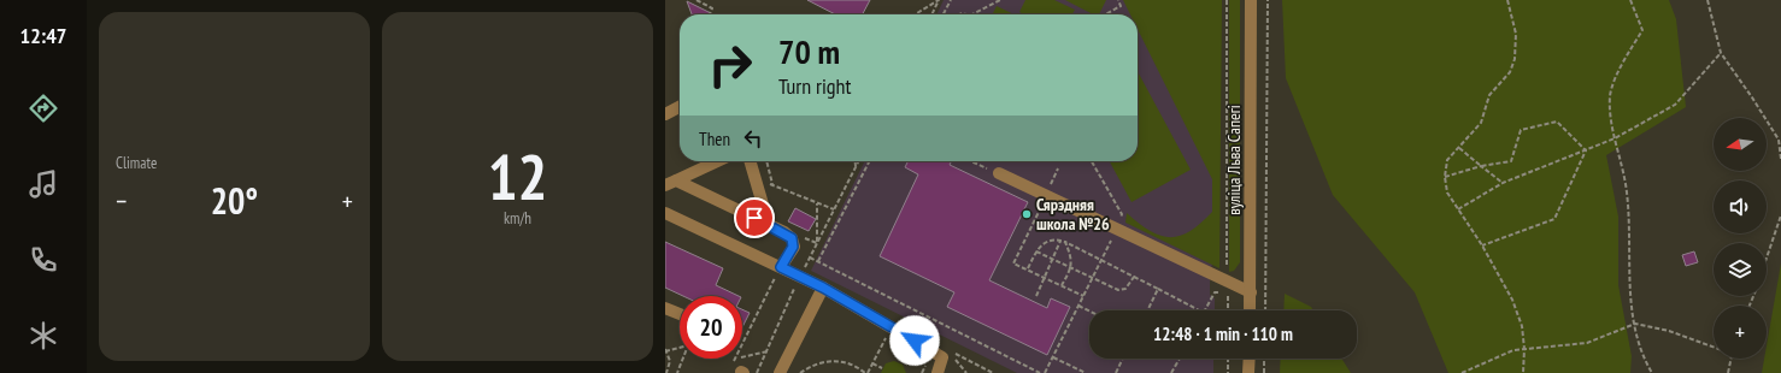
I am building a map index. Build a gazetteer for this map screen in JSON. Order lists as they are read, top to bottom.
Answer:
{
  "streets": {
    "street": ["вуліца Льва Сапегі"]
  },
  "places": ["Сярэдняя школа №26"],
  "north": "left",
  "page": {
    "tabs": "12:47",
    "tile": [
      "Climate",
      ["12", "km/h"]
    ],
    "turn": ["70 m", "Turn right"],
    "then": "Then",
    "map_buttons": "+",
    "heat": ["−", "20°", "+"],
    "limit": "20",
    "trip": "12:48 · 1 min · 110 m"
  }
}
